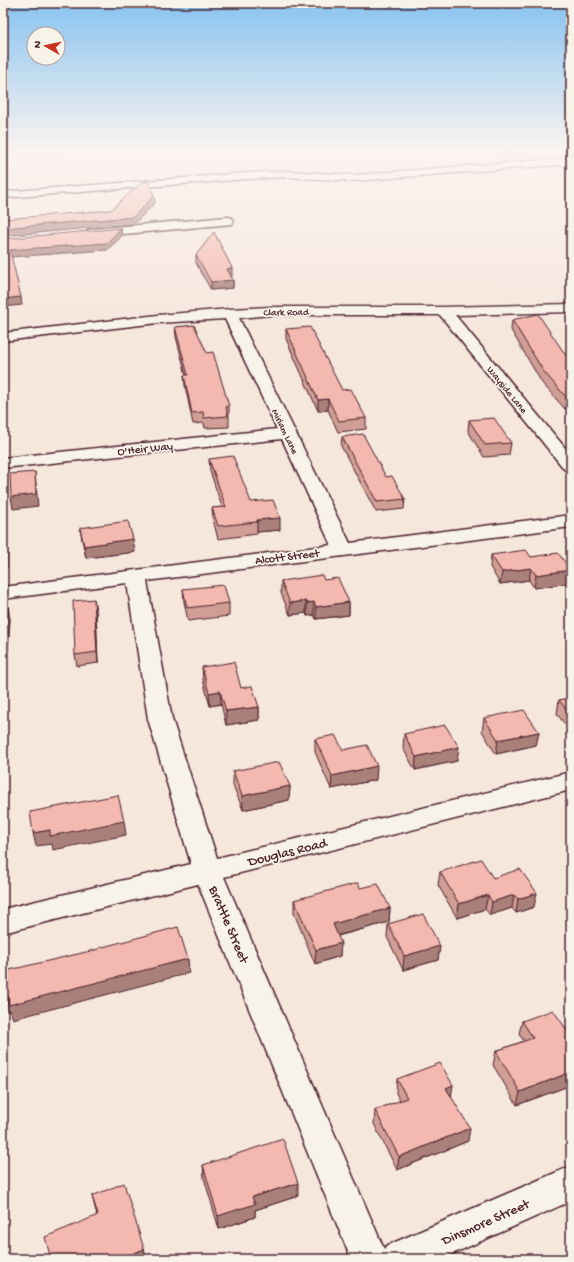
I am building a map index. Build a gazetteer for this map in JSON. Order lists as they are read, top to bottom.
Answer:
{
  "streets": {
    "street": [
      "Clark Road",
      "Wayside Lane",
      "Miriam Lane",
      "O'Heir Way",
      "Alcott Street",
      "Douglas Road",
      "Brattle Street",
      "Dinsmore Street"
    ]
  },
  "crossings": [
    ["Clark Road", "Wayside Lane"],
    ["Clark Road", "Miriam Lane"],
    ["Miriam Lane", "O'Heir Way"],
    ["Miriam Lane", "Alcott Street"],
    ["Alcott Street", "Brattle Street"],
    ["Douglas Road", "Brattle Street"]
  ],
  "north": "left"
}
